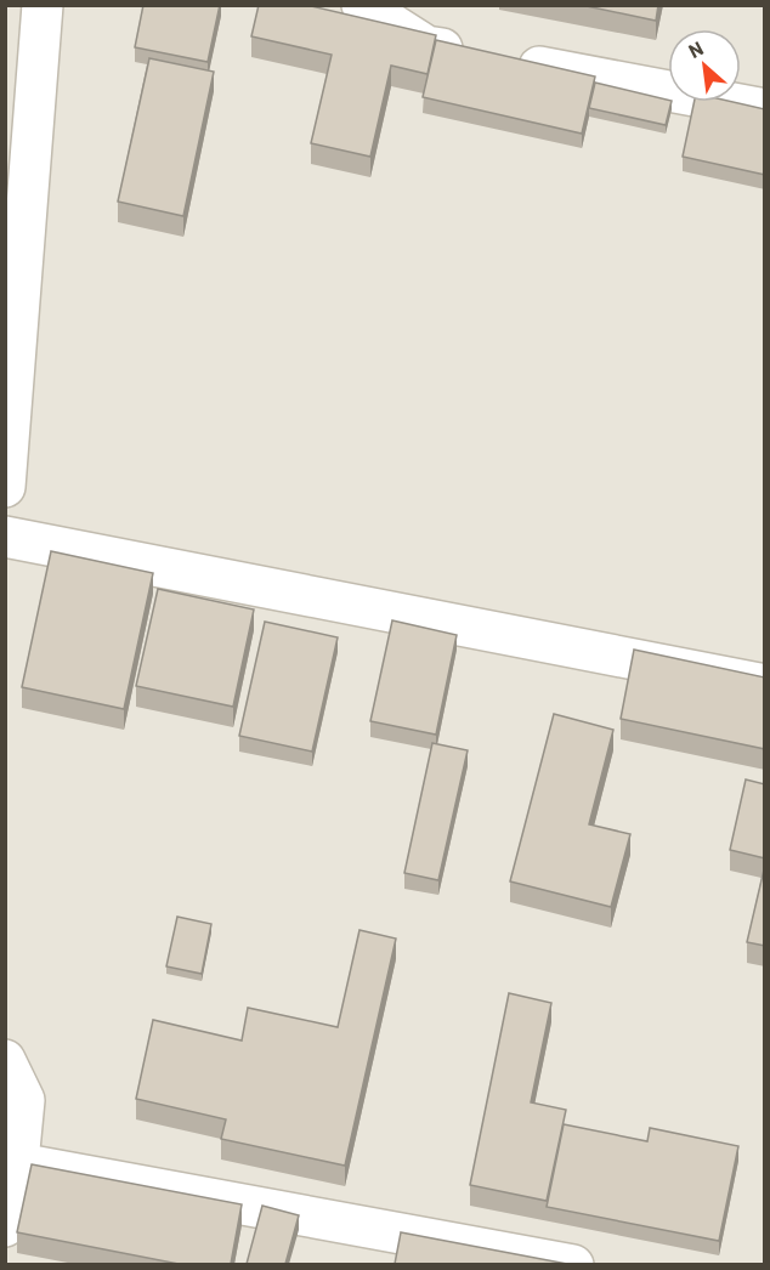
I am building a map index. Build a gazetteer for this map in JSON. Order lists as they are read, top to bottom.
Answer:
{
  "north": "top left"
}
